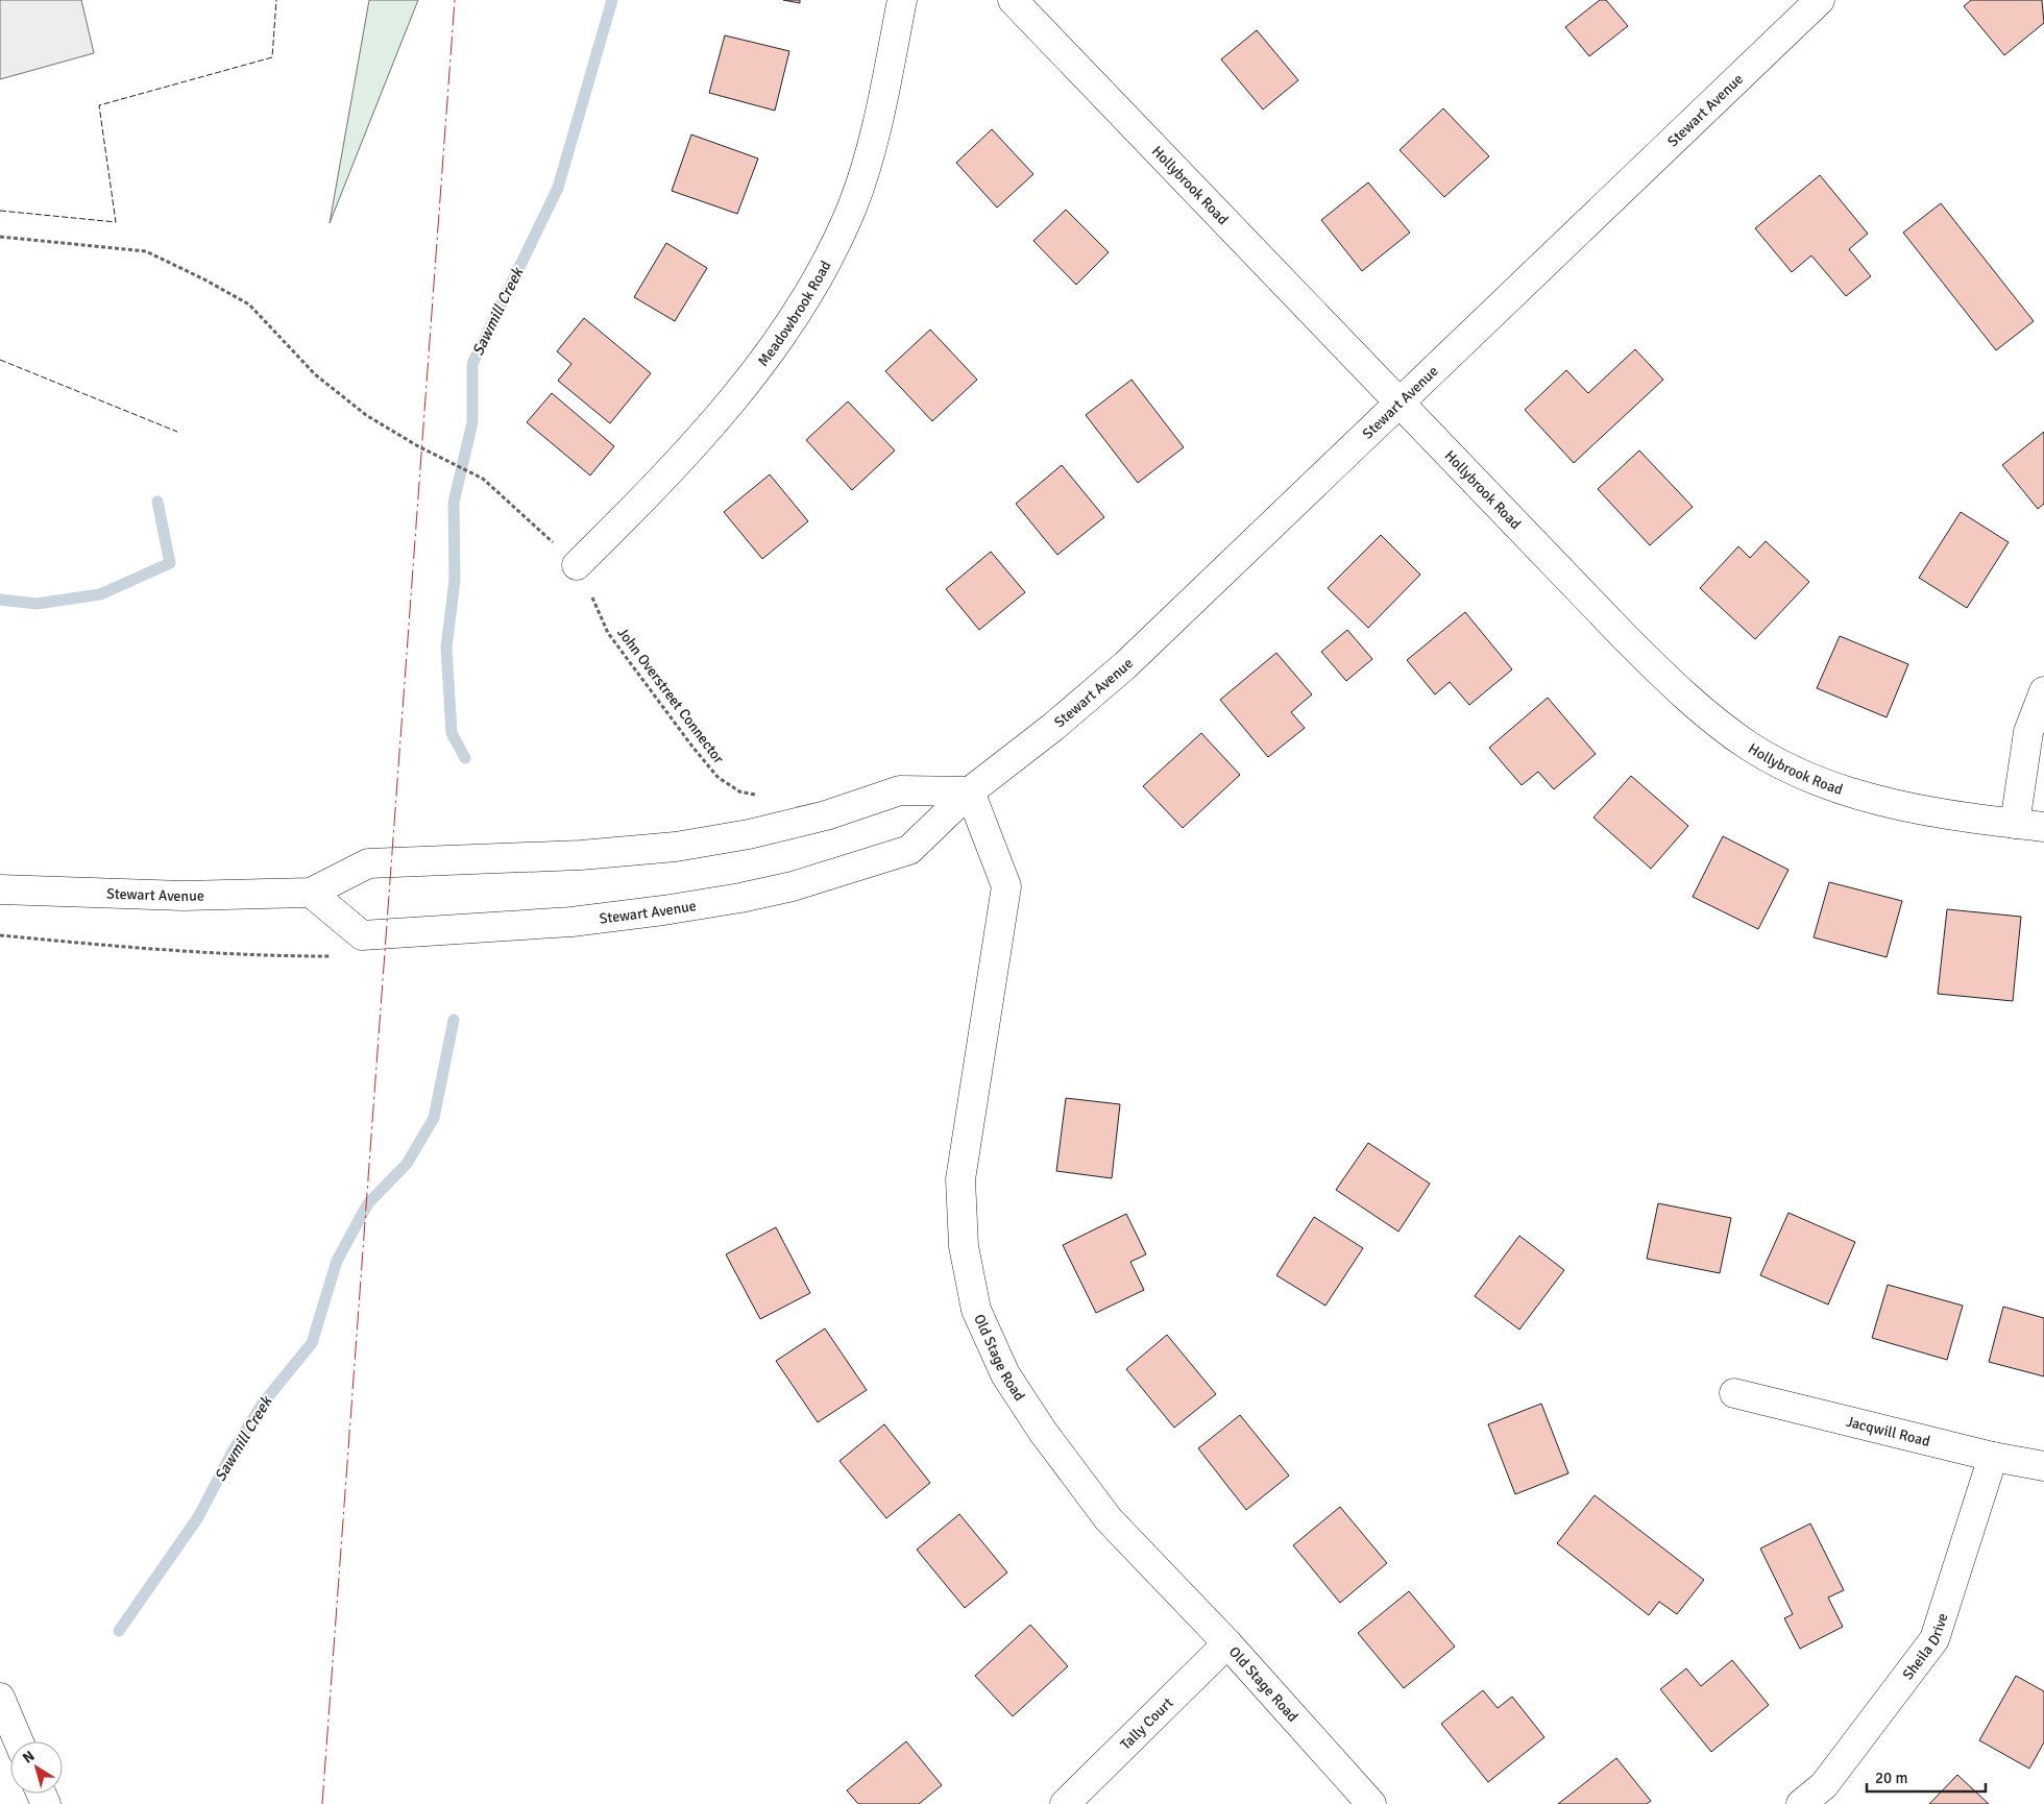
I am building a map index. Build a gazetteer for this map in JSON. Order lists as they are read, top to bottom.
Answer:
{
  "streets": {
    "main road": [
      "Stewart Avenue",
      "Hollybrook Road",
      "Meadowbrook Road",
      "Old Stage Road",
      "Jacqwill Road",
      "Sheila Drive",
      "Tally Court"
    ],
    "path": ["John Overstreet Connector"]
  },
  "crossings": [
    ["Stewart Avenue", "Hollybrook Road"],
    ["Stewart Avenue", "Old Stage Road"],
    ["Meadowbrook Road", "John Overstreet Connector"],
    ["Old Stage Road", "Tally Court"],
    ["Jacqwill Road", "Sheila Drive"]
  ],
  "water": ["Sawmill Creek"],
  "scale_bar": "20 m",
  "north": "top left"
}
